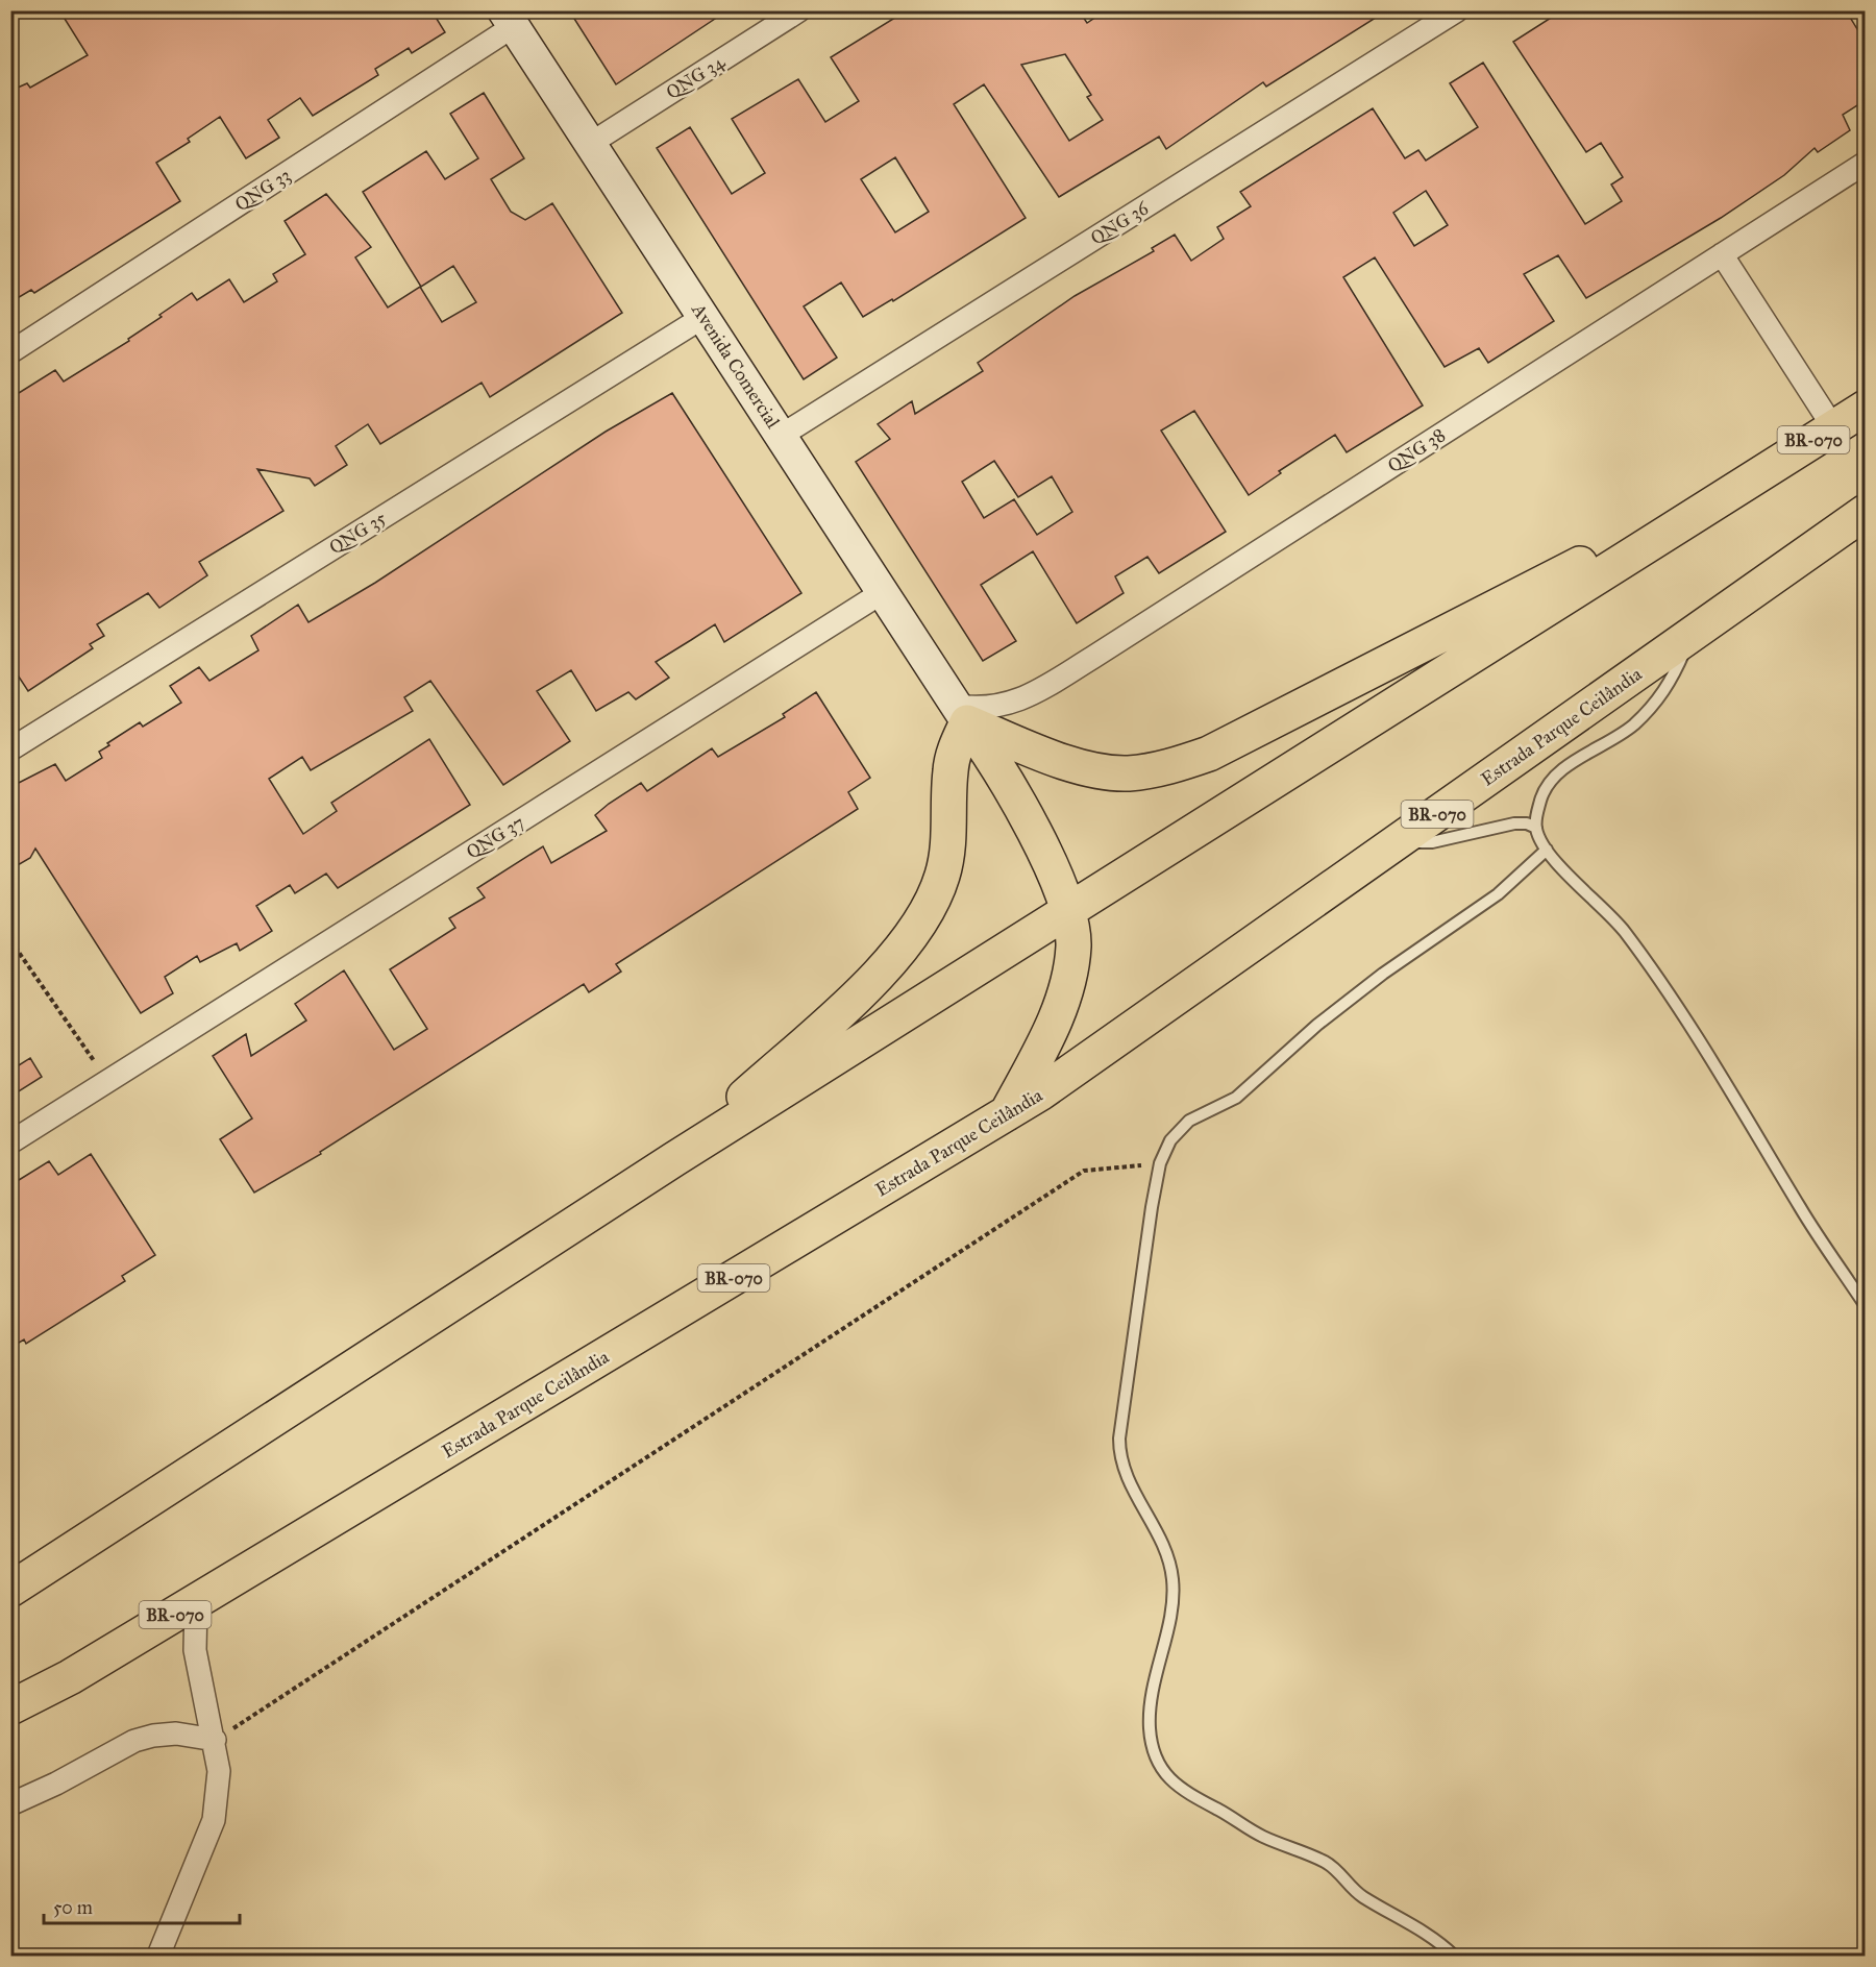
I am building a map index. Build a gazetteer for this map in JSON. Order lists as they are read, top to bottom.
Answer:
{
  "streets": {
    "highway": ["BR-070", "Estrada Parque Ceilândia"],
    "main road": ["Avenida Comercial"],
    "street": [
      "QNG 34",
      "QNG 33",
      "QNG 36",
      "QNG 38",
      "QNG 35",
      "QNG 37"
    ]
  },
  "crossings": [
    ["QNG 34", "Avenida Comercial"],
    ["QNG 33", "Avenida Comercial"],
    ["QNG 36", "Avenida Comercial"],
    ["Avenida Comercial", "QNG 38"],
    ["Avenida Comercial", "QNG 35"],
    ["Avenida Comercial", "QNG 37"]
  ],
  "scale_bar": "50 m"
}
